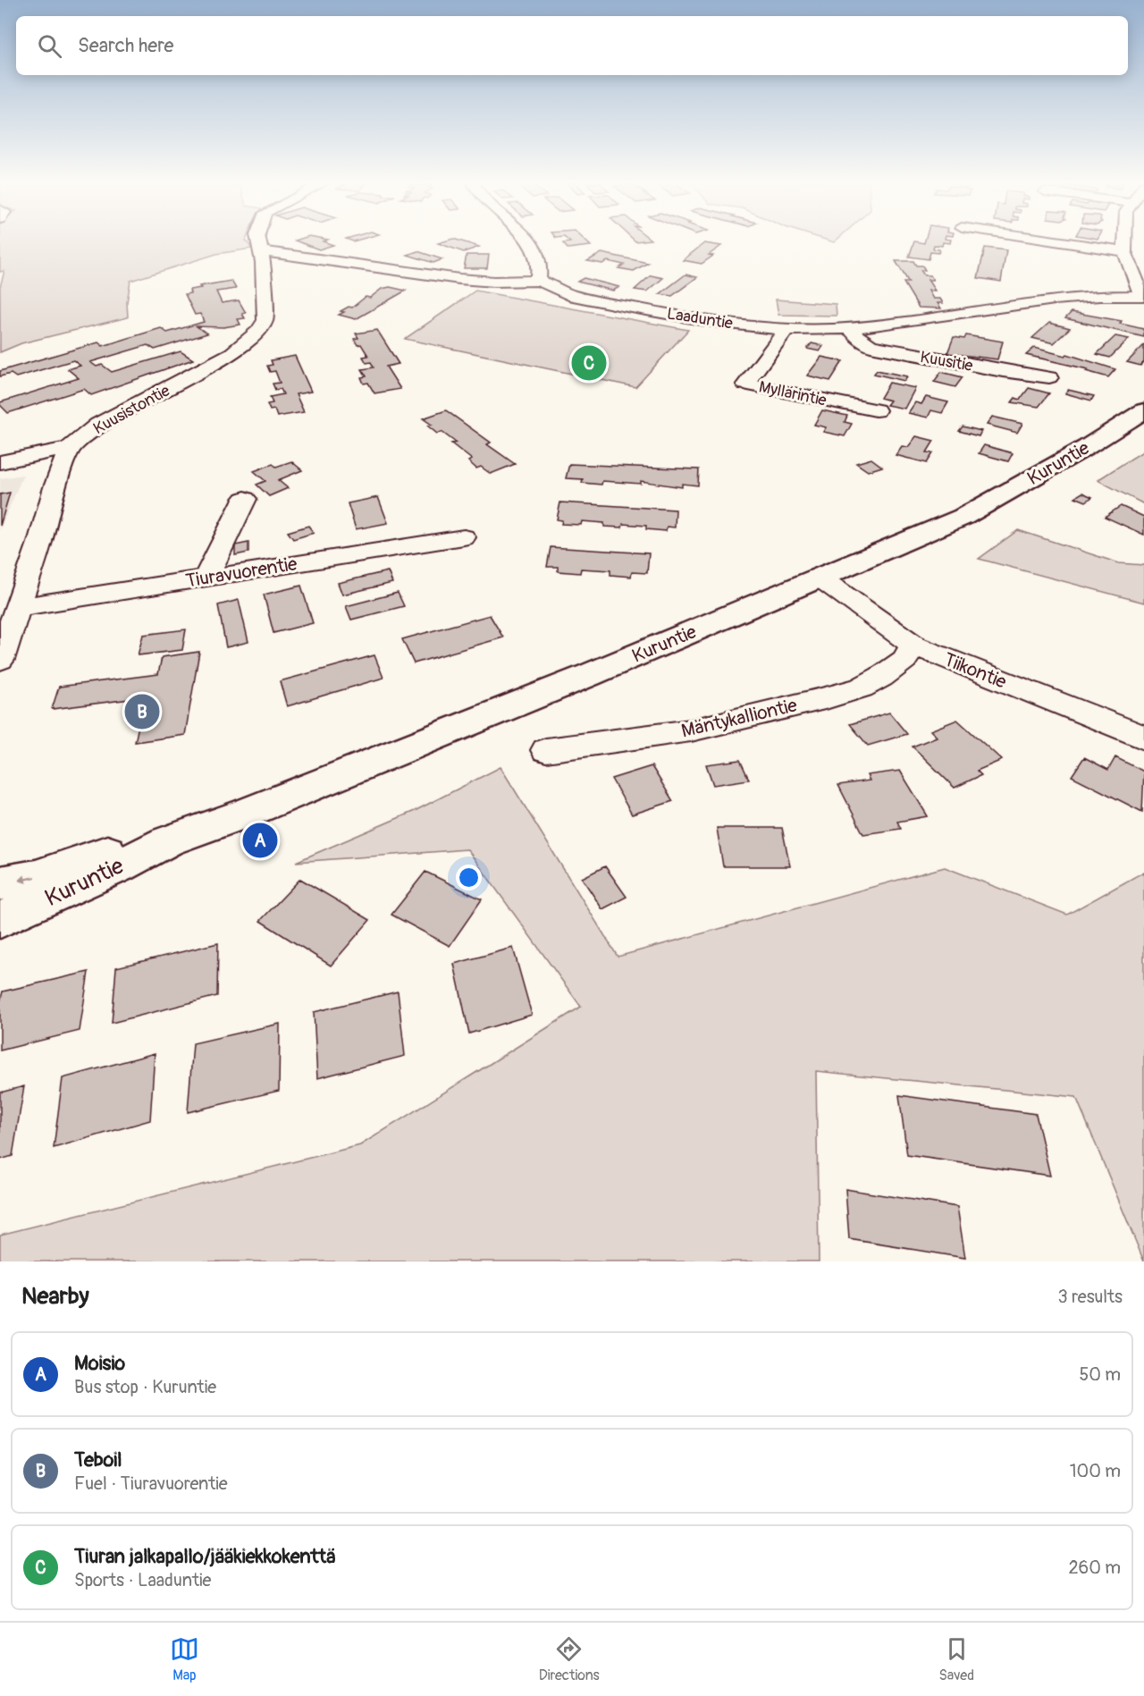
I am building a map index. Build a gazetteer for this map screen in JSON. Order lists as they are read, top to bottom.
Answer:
{
  "streets": {
    "main road": ["Kuruntie"],
    "street": [
      "Laaduntie",
      "Kuusitie",
      "Myllärintie",
      "Kuusistontie",
      "Tiuravuorentie",
      "Tiikontie",
      "Mäntykalliontie"
    ]
  },
  "crossings": [
    ["Laaduntie", "Kuusitie"],
    ["Laaduntie", "Myllärintie"],
    ["Laaduntie", "Kuusistontie"],
    ["Kuruntie", "Tiikontie"],
    ["Tiikontie", "Mäntykalliontie"]
  ],
  "page": {
    "search": "Search here",
    "pins": ["C", "B", "A"],
    "heading": ["Nearby", "3 results"],
    "list": [
      {
        "mark": "A",
        "name": "Moisio",
        "note": "Bus stop · Kuruntie",
        "value": "50 m"
      },
      {
        "mark": "B",
        "name": "Teboil",
        "note": "Fuel · Tiuravuorentie",
        "value": "100 m"
      },
      {
        "mark": "C",
        "name": "Tiuran jalkapallo/jääkiekkokenttä",
        "note": "Sports · Laaduntie",
        "value": "260 m"
      }
    ],
    "nav": ["Map", "Directions", "Saved"]
  }
}
